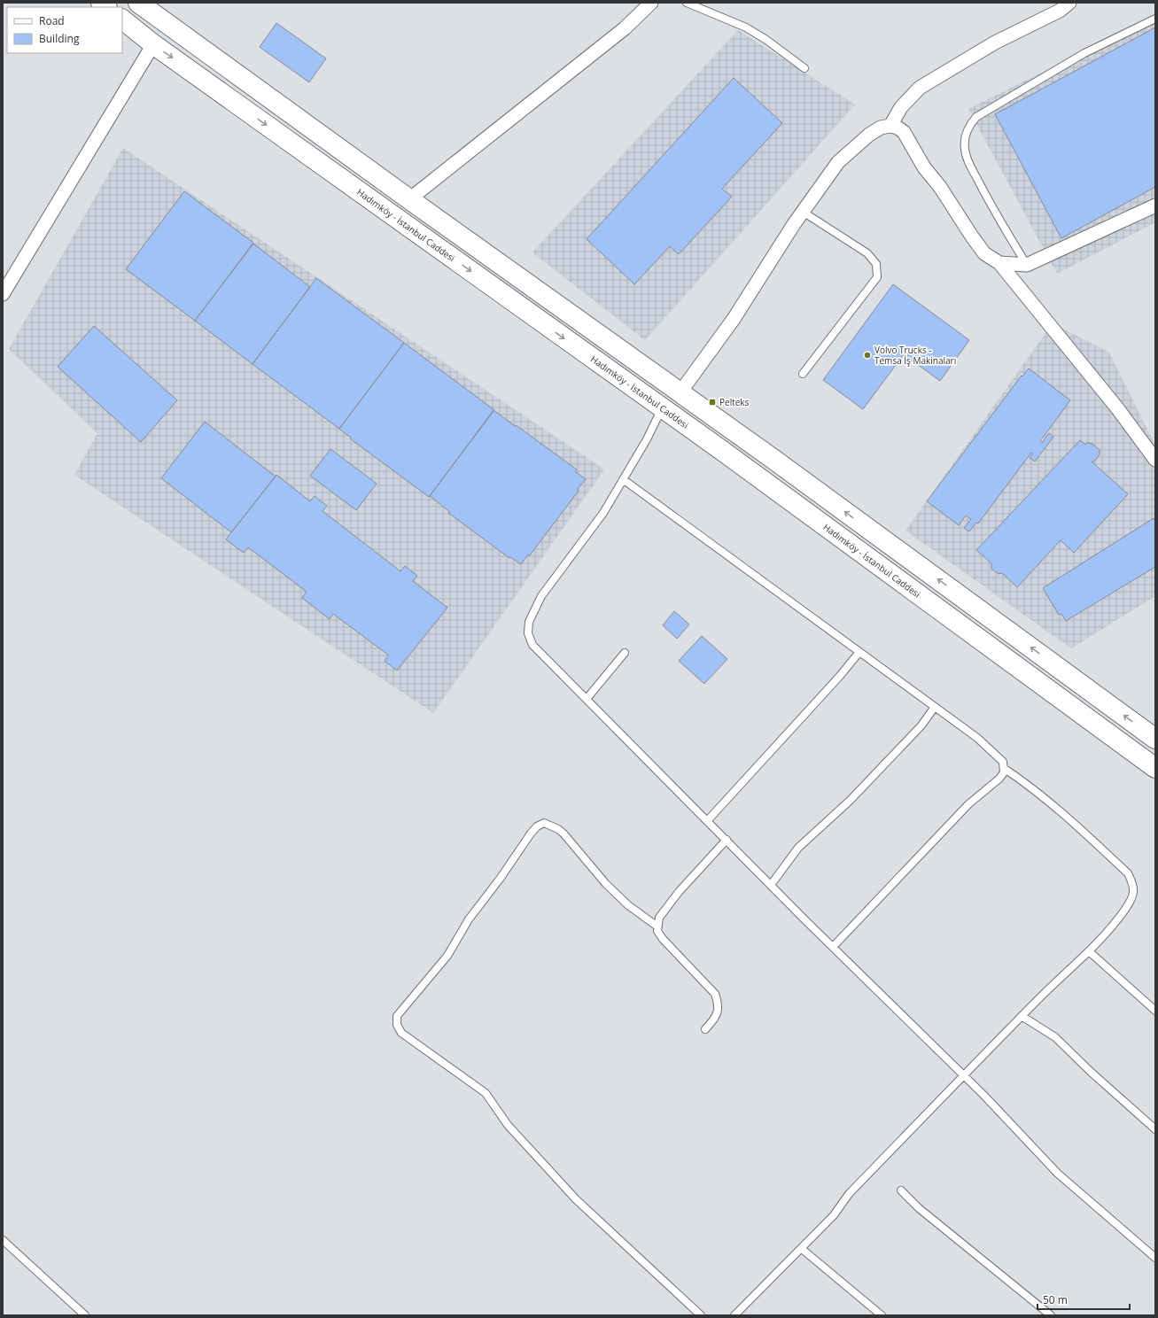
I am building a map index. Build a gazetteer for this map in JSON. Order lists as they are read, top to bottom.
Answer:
{
  "streets": {
    "main road": ["Hadımköy - İstanbul Caddesi"]
  },
  "places": {
    "other": ["Volvo Trucks - Temsa İş Makinaları"],
    "transit": ["Pelteks"]
  },
  "legend": ["Road", "Building"],
  "scale_bar": "50 m"
}
